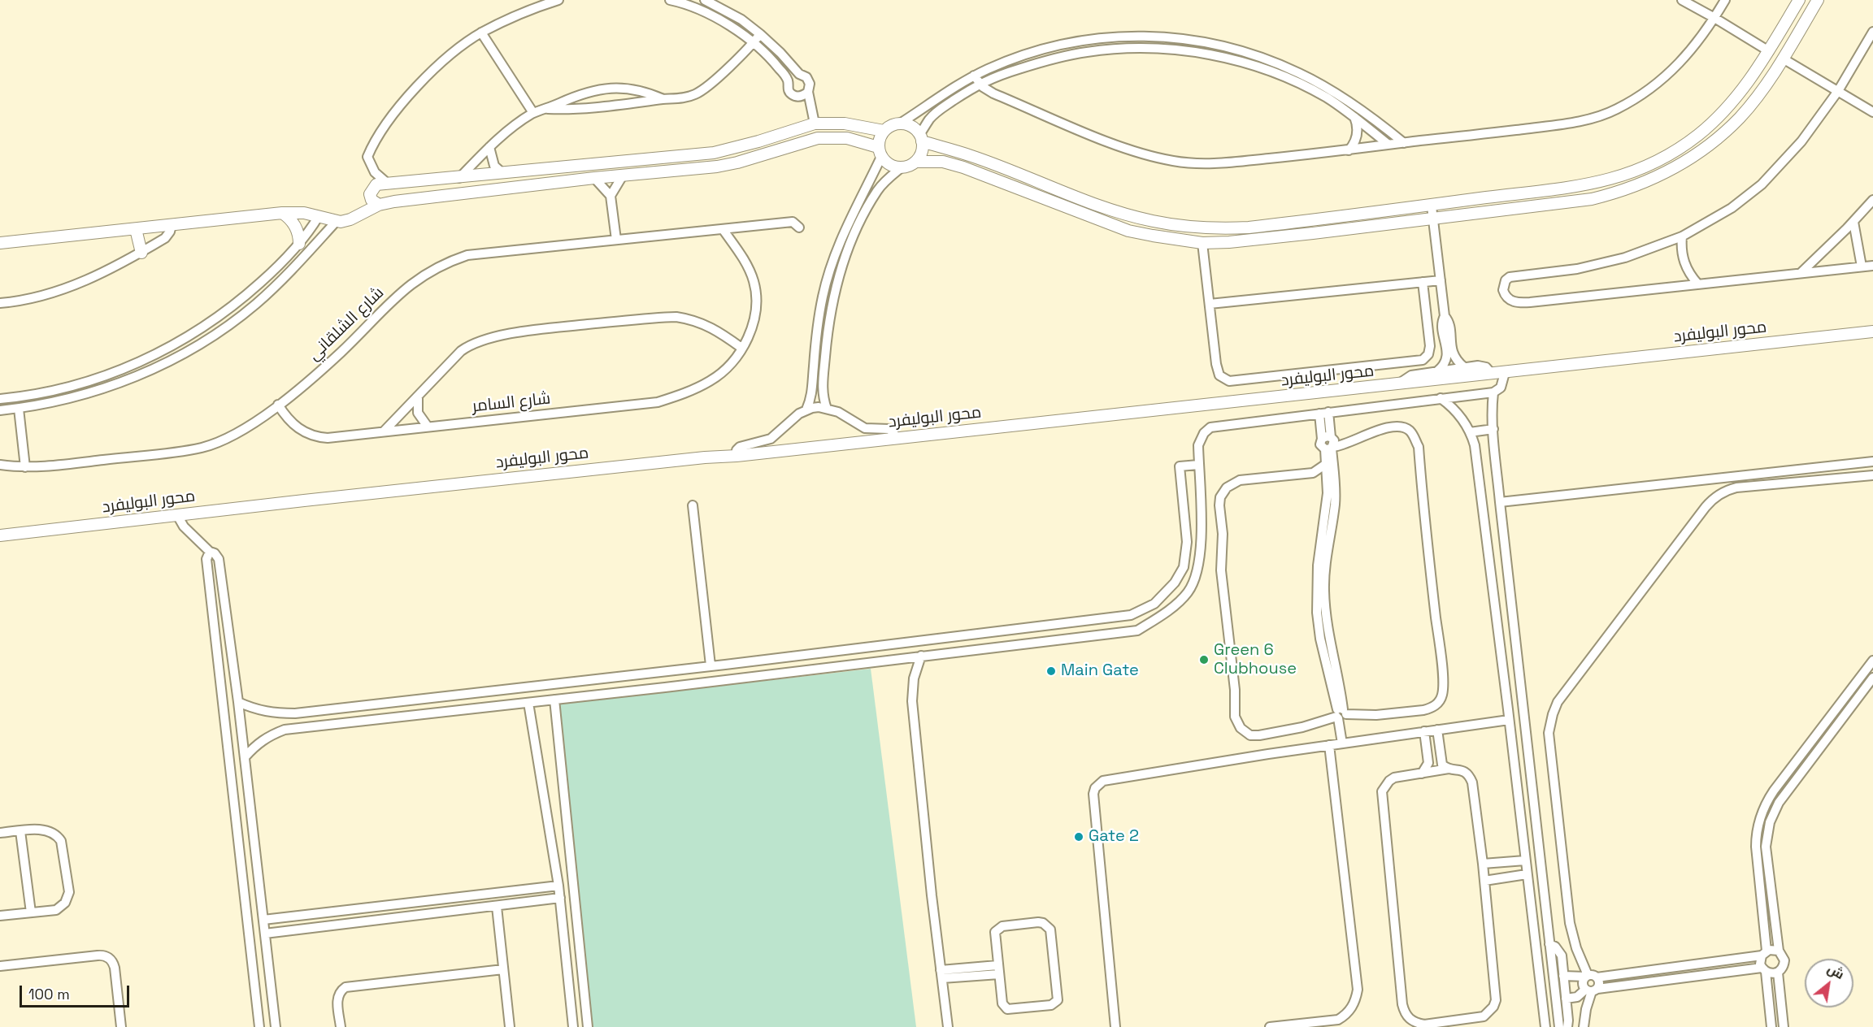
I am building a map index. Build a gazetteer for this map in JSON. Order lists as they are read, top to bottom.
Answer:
{
  "streets": {
    "street": ["شارع الشلقاني", "محور البوليفرد", "شارع السامر"]
  },
  "crossings": [
    ["شارع الشلقاني", "شارع السامر"]
  ],
  "places": ["Green 6 Clubhouse", "Main Gate", "Gate 2"],
  "scale_bar": "100 m",
  "north": "top right"
}
